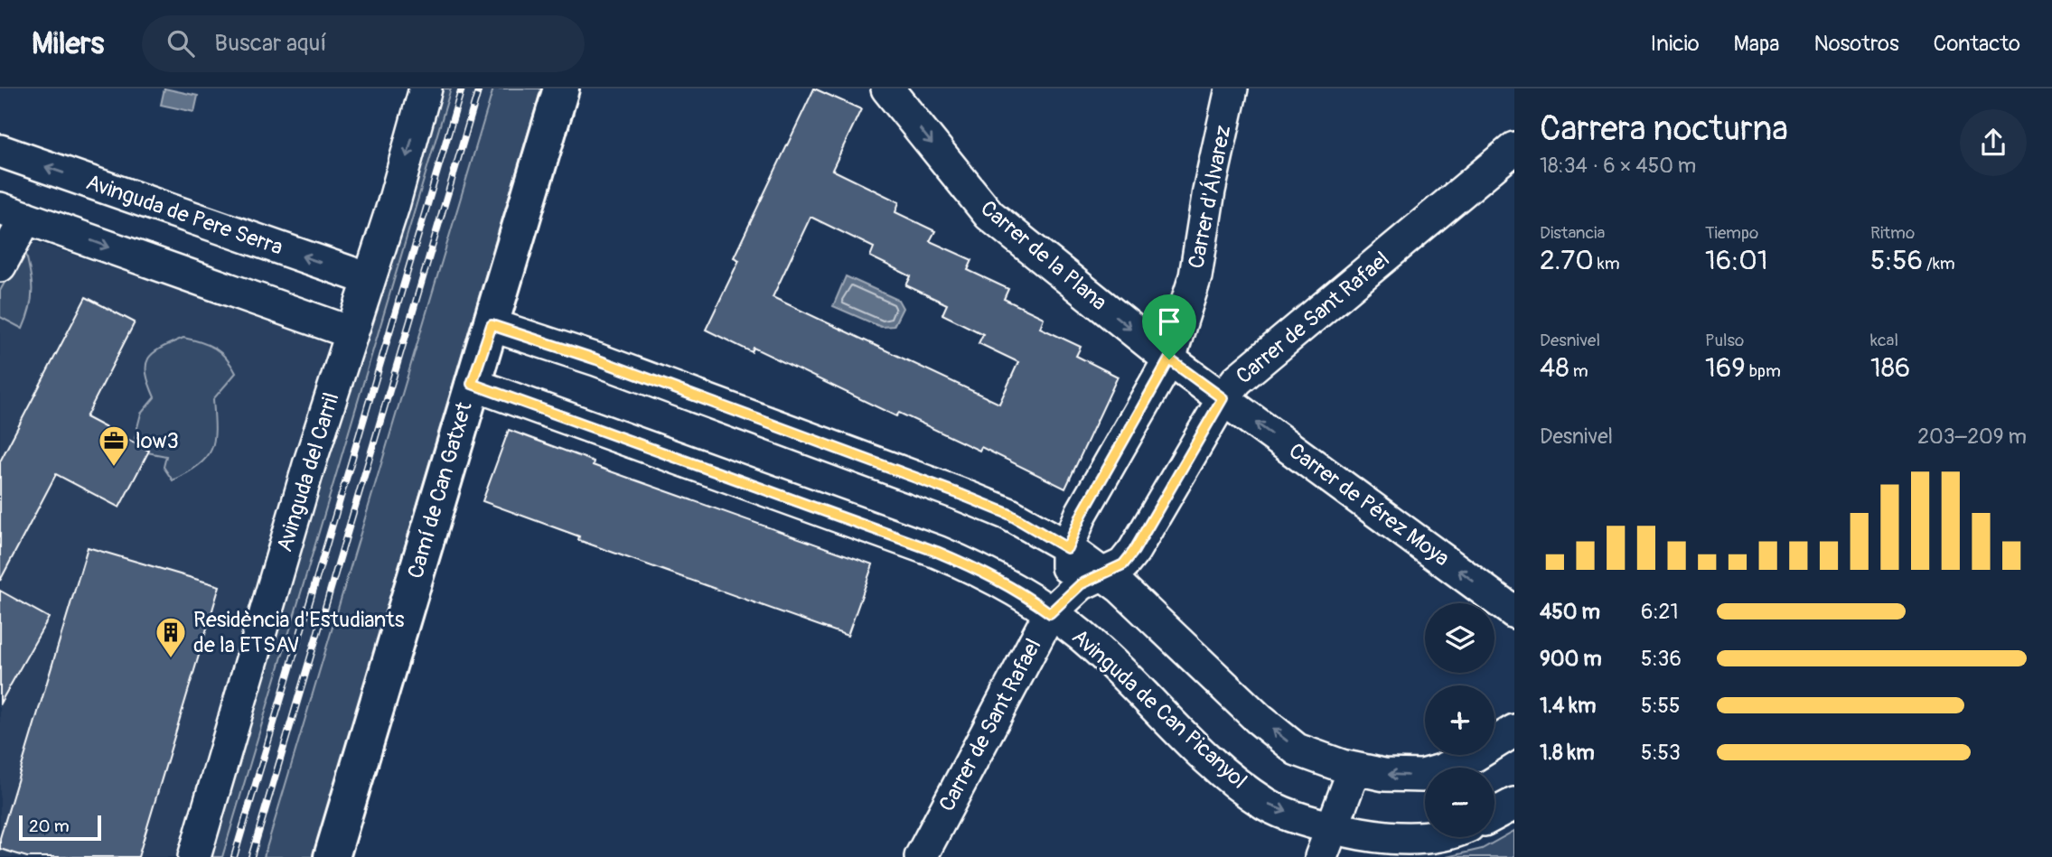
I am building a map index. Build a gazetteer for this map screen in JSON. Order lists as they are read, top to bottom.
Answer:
{
  "streets": {
    "street": [
      "Carrer d'Álvarez",
      "Avinguda de Pere Serra",
      "Carrer de la Plana",
      "Carrer de Sant Rafael",
      "Avinguda del Carril",
      "Camí de Can Gatxet",
      "Carrer de Pérez Moya",
      "Avinguda de Can Picanyol"
    ]
  },
  "crossings": [
    ["Carrer d'Álvarez", "Carrer de la Plana"],
    ["Carrer d'Álvarez", "Carrer de Sant Rafael"],
    ["Carrer d'Álvarez", "Avinguda de Can Picanyol"],
    ["Avinguda de Pere Serra", "Avinguda del Carril"],
    ["Carrer de la Plana", "Carrer de Sant Rafael"],
    ["Carrer de la Plana", "Carrer de Pérez Moya"],
    ["Carrer de Sant Rafael", "Carrer de Pérez Moya"],
    ["Carrer de Sant Rafael", "Avinguda de Can Picanyol"],
    ["Camí de Can Gatxet", "Avinguda de Can Picanyol"]
  ],
  "places": {
    "office": ["low3"],
    "building": ["Residència d'Estudiants de la ETSAV"]
  },
  "scale_bar": "20 m",
  "page": {
    "header": "Milers",
    "search": "Buscar aquí",
    "nav": [
      "Inicio",
      "Mapa",
      "Nosotros",
      "Contacto"
    ],
    "heading": ["Carrera nocturna", "18:34 · 6 × 450 m"],
    "stats": [
      ["Distancia", "2.70 km"],
      ["Tiempo", "16:01"],
      ["Ritmo", "5:56 /km"],
      ["Desnivel", "48 m"],
      ["Pulso", "169 bpm"],
      ["kcal", "186"]
    ],
    "chart": ["Desnivel", "203–209 m"],
    "list": [
      {
        "name": "450 m",
        "note": "6:21"
      },
      {
        "name": "900 m",
        "note": "5:36"
      },
      {
        "name": "1.4 km",
        "note": "5:55"
      },
      {
        "name": "1.8 km",
        "note": "5:53"
      }
    ],
    "map_buttons": ["+", "−"],
    "scale": "20 m"
  }
}
